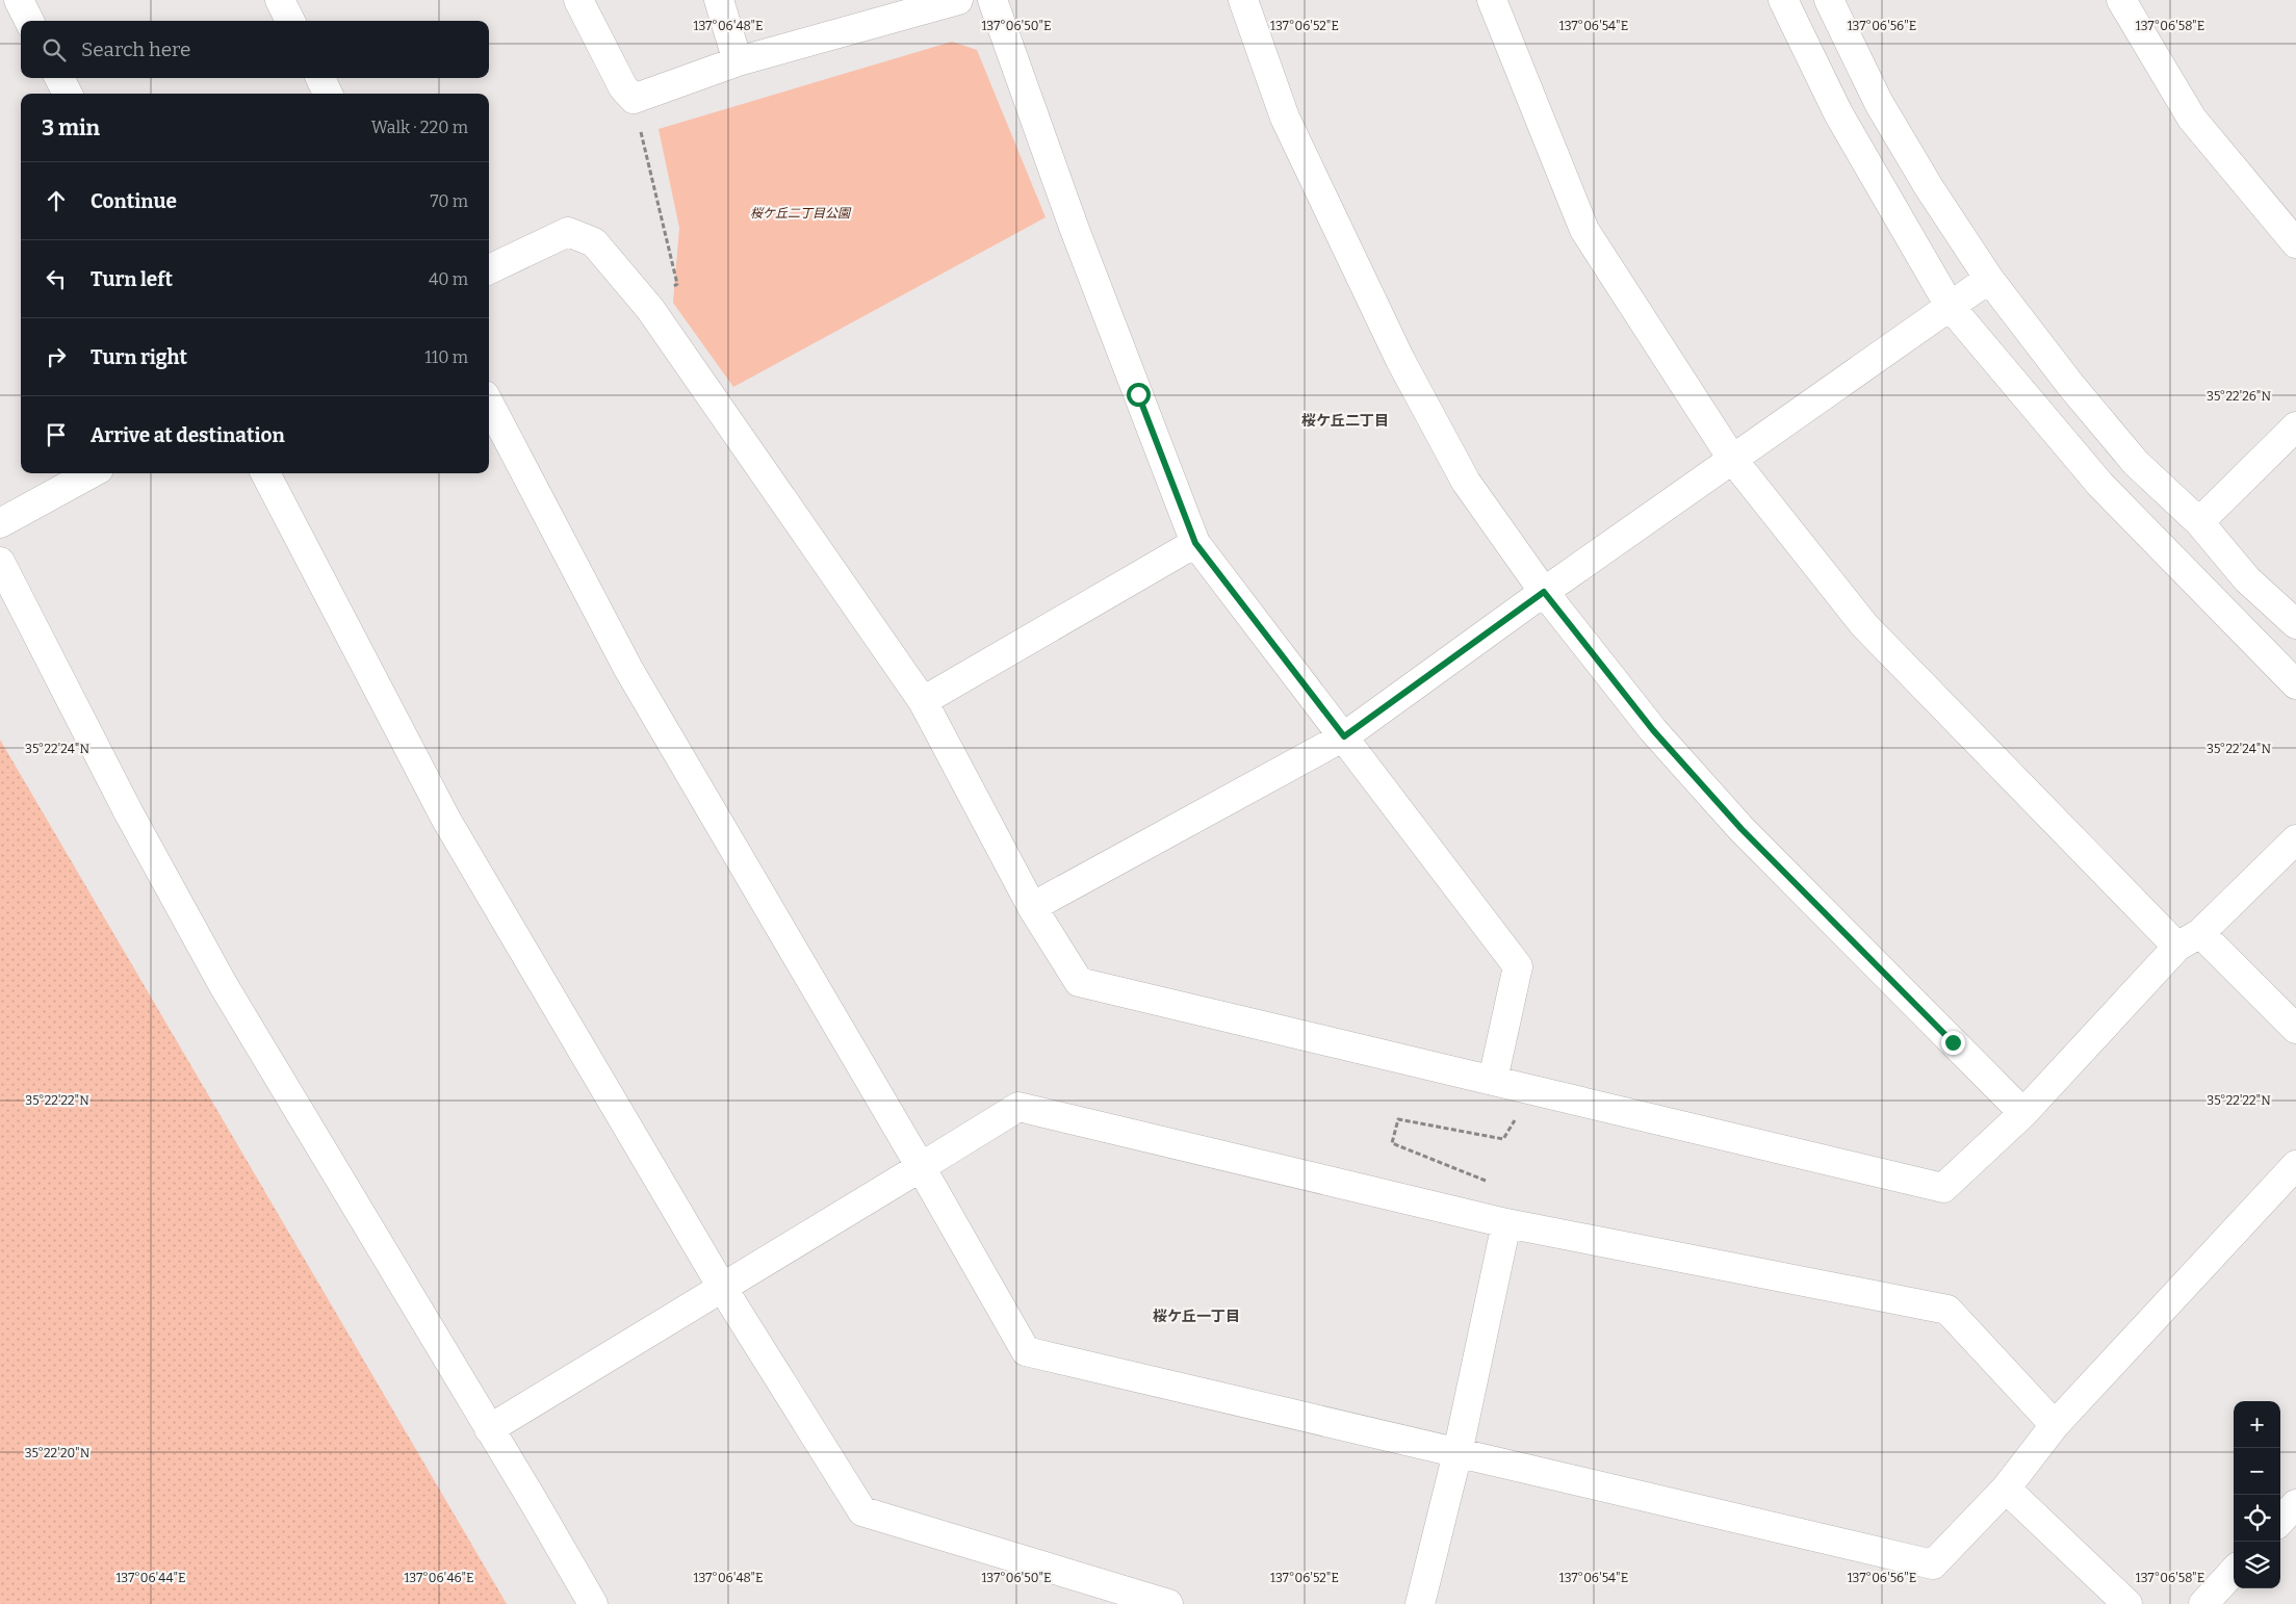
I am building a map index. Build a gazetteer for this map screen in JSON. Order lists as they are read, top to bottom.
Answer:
{
  "districts": ["桜ケ丘二丁目", "桜ケ丘一丁目"],
  "parks": ["桜ケ丘二丁目公園"],
  "page": {
    "search": "Search here",
    "heading": ["3 min", "Walk · 220 m"],
    "list": [
      ["Continue", "70 m"],
      ["Turn left", "40 m"],
      ["Turn right", "110 m"],
      "Arrive at destination"
    ],
    "map_buttons": ["+", "−"]
  },
  "coordinates": [
    "137°06'48\"E",
    "137°06'50\"E",
    "137°06'52\"E",
    "137°06'54\"E",
    "137°06'56\"E",
    "137°06'58\"E",
    "35°22'26\"N",
    "35°22'24\"N",
    "35°22'22\"N",
    "35°22'20\"N",
    "137°06'44\"E",
    "137°06'46\"E"
  ]
}
